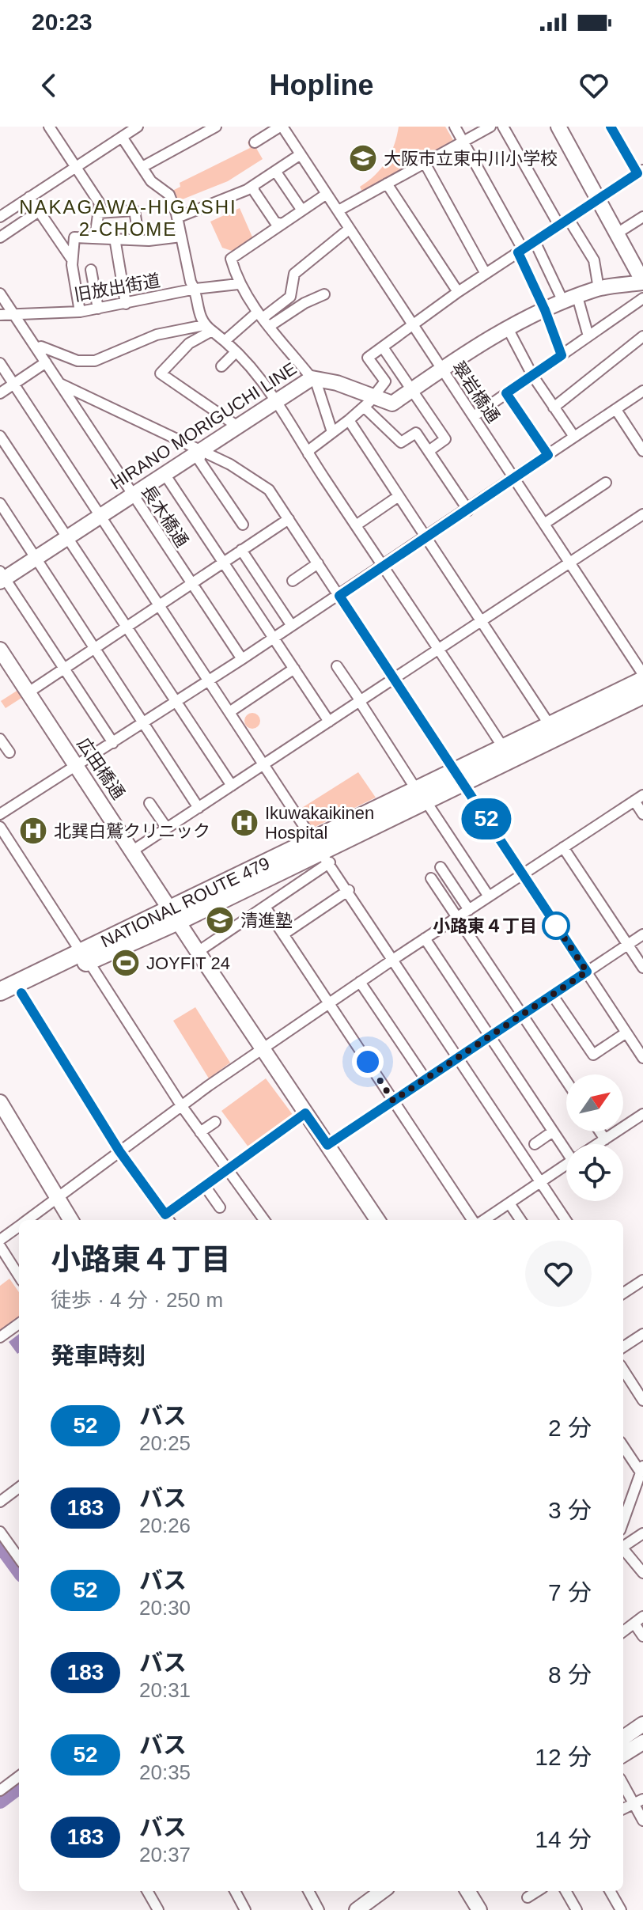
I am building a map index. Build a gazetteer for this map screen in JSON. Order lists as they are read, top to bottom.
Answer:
{
  "streets": {
    "highway": ["NATIONAL ROUTE 479"],
    "main road": ["HIRANO MORIGUCHI LINE", "広田橋通"],
    "street": ["旧放出街道", "翠岩橋通", "長木橋通"]
  },
  "crossings": [
    ["旧放出街道", "長木橋通"],
    ["翠岩橋通", "HIRANO MORIGUCHI LINE"],
    ["HIRANO MORIGUCHI LINE", "長木橋通"],
    ["広田橋通", "NATIONAL ROUTE 479"]
  ],
  "districts": ["NAKAGAWA-HIGASHI 2-CHOME"],
  "places": {
    "school or university": ["大阪市立東中川小学校", "清進塾"],
    "hospital": ["Ikuwakaikinen Hospital", "北巽白鷲クリニック"],
    "other": ["小路東４丁目"],
    "sports": ["JOYFIT 24"]
  },
  "lines": ["bus line 52"],
  "north": "top right",
  "page": {
    "status": "20:23",
    "header": "Hopline",
    "on_map": "52",
    "heading": [
      ["小路東４丁目", "徒歩 · 4 分 · 250 m"],
      "発車時刻"
    ],
    "list": [
      {
        "mark": "52",
        "name": "バス",
        "note": "20:25",
        "value": "2 分"
      },
      {
        "mark": "183",
        "name": "バス",
        "note": "20:26",
        "value": "3 分"
      },
      {
        "mark": "52",
        "name": "バス",
        "note": "20:30",
        "value": "7 分"
      },
      {
        "mark": "183",
        "name": "バス",
        "note": "20:31",
        "value": "8 分"
      },
      {
        "mark": "52",
        "name": "バス",
        "note": "20:35",
        "value": "12 分"
      },
      {
        "mark": "183",
        "name": "バス",
        "note": "20:37",
        "value": "14 分"
      }
    ]
  }
}
